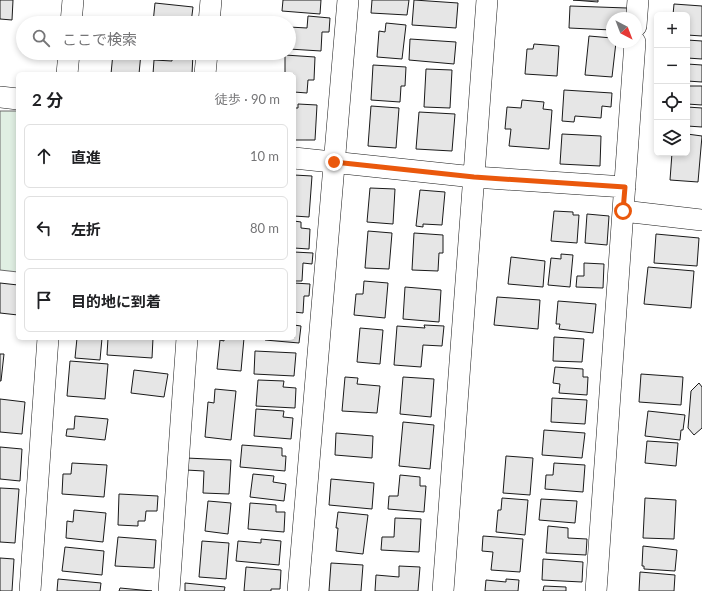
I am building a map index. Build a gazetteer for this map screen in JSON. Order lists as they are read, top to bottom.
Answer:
{
  "north": "bottom right",
  "page": {
    "map_buttons": ["+", "−"],
    "search": "ここで検索",
    "heading": ["2 分", "徒歩 · 90 m"],
    "list": [
      ["直進", "10 m"],
      ["左折", "80 m"],
      "目的地に到着"
    ]
  }
}
